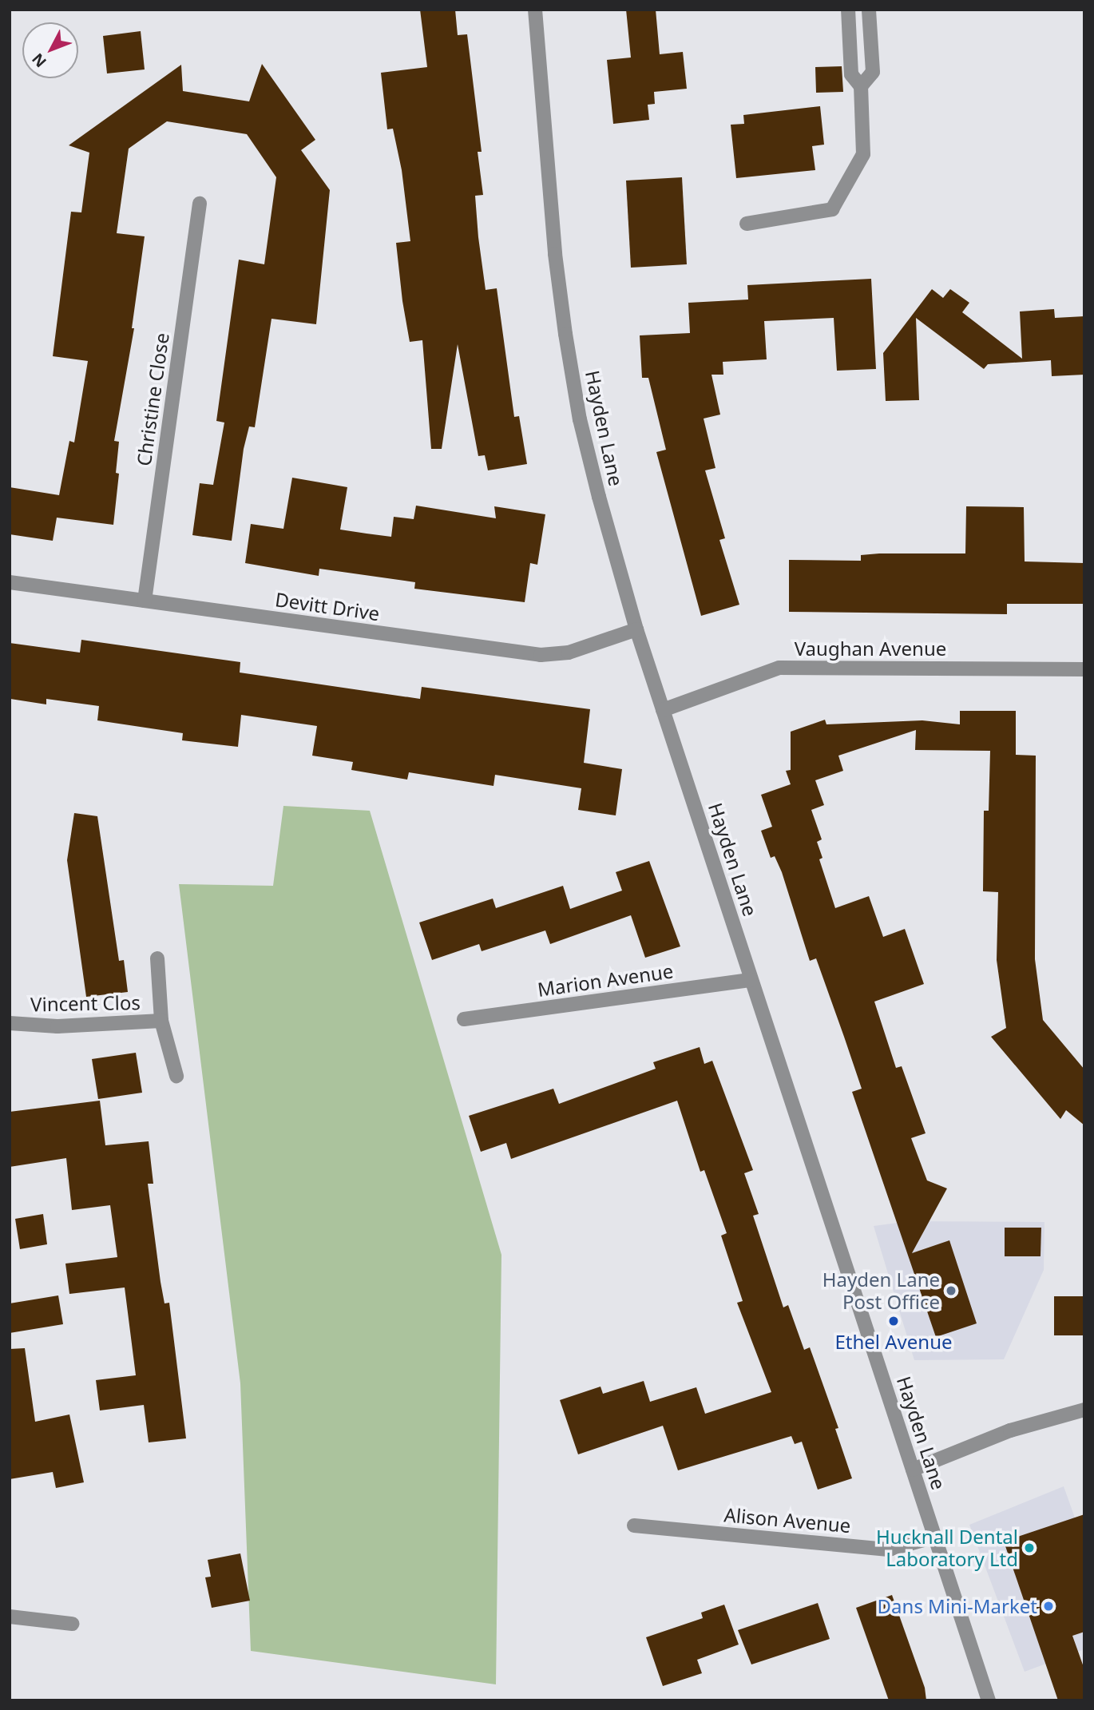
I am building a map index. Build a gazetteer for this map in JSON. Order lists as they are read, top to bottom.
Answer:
{
  "streets": {
    "street": [
      "Christine Close",
      "Hayden Lane",
      "Devitt Drive",
      "Vaughan Avenue",
      "Marion Avenue",
      "Vincent Clos",
      "Alison Avenue"
    ]
  },
  "crossings": [
    ["Christine Close", "Devitt Drive"],
    ["Hayden Lane", "Devitt Drive"],
    ["Hayden Lane", "Vaughan Avenue"],
    ["Hayden Lane", "Marion Avenue"],
    ["Hayden Lane", "Alison Avenue"]
  ],
  "places": [
    "Hayden Lane Post Office",
    "Ethel Avenue",
    "Hucknall Dental Laboratory Ltd",
    "Dans Mini-Market"
  ],
  "north": "bottom left"
}
